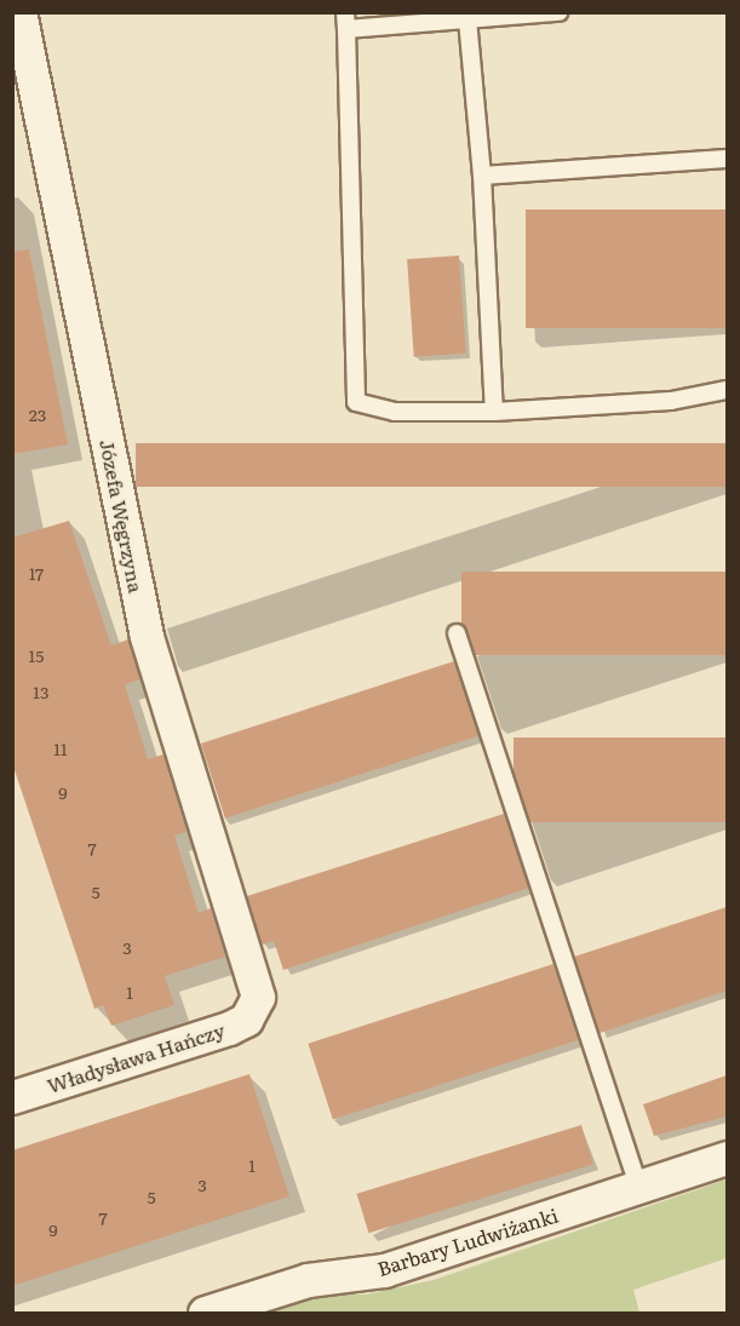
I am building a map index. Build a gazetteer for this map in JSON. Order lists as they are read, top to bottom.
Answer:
{
  "streets": {
    "street": ["Józefa Węgrzyna", "Władysława Hańczy", "Barbary Ludwiżanki"]
  },
  "crossings": [
    ["Józefa Węgrzyna", "Władysława Hańczy"]
  ],
  "house_numbers": [
    "23",
    "17",
    "15",
    "13",
    "11",
    "9",
    "7",
    "5",
    "3",
    "1",
    "1",
    "3",
    "5",
    "7",
    "9"
  ]
}
